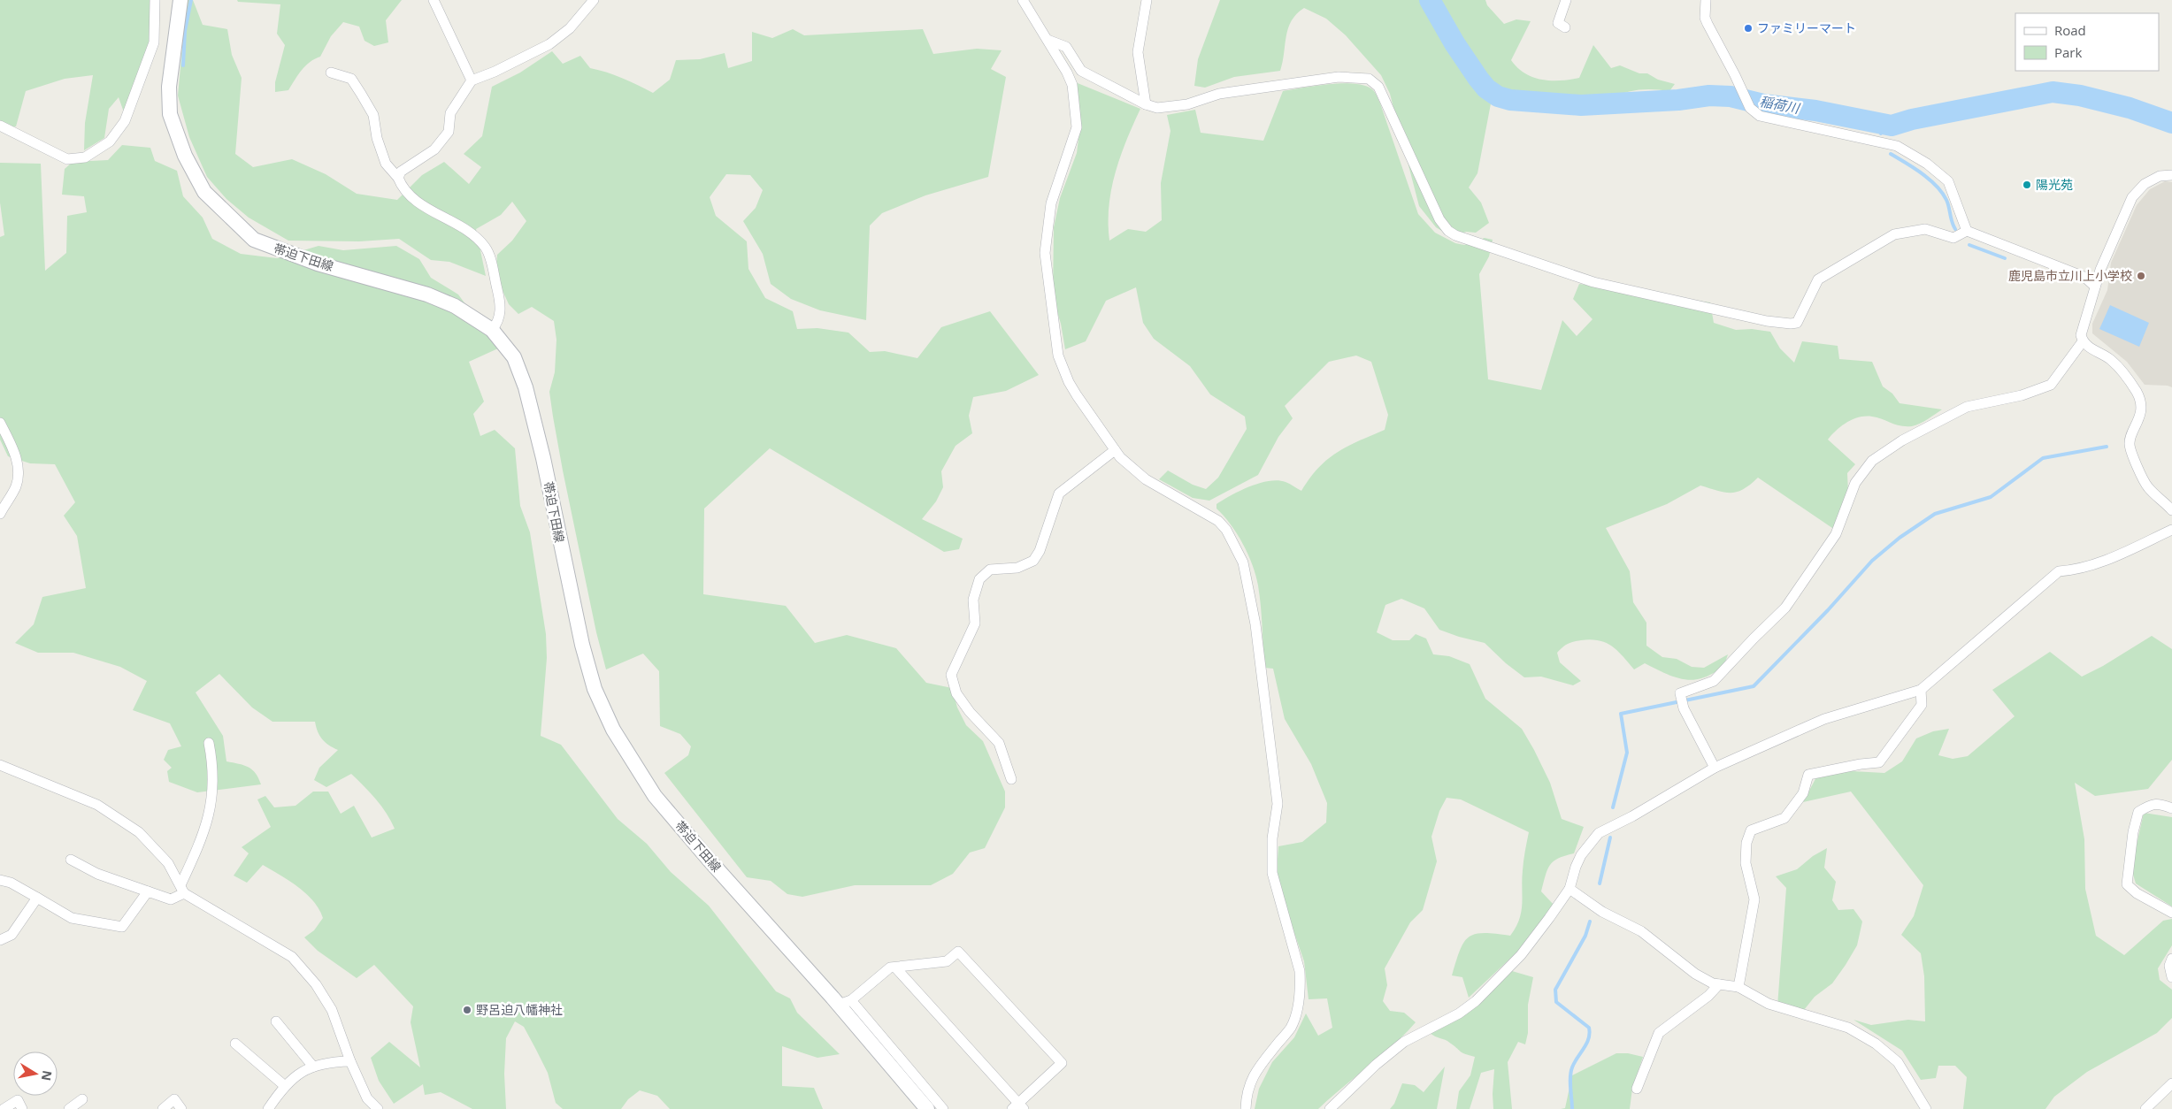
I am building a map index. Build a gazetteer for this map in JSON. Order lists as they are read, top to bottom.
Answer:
{
  "streets": {
    "main road": ["帯迫下田線"]
  },
  "water": ["稲荷川"],
  "places": [
    "ファミリーマート",
    "陽光苑",
    "鹿児島市立川上小学校",
    "野呂迫八幡神社"
  ],
  "legend": ["Road", "Park"],
  "north": "right"
}
